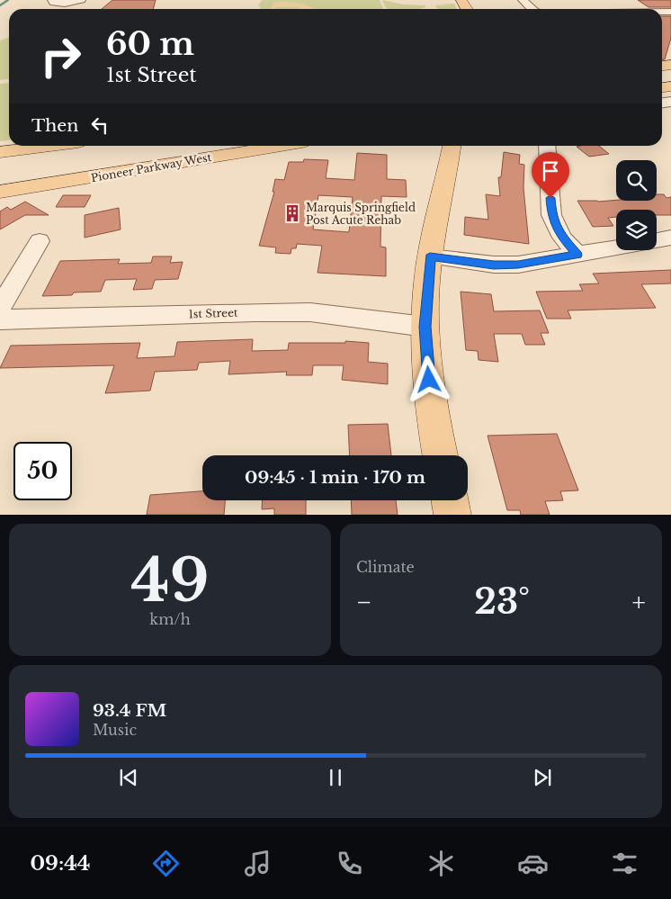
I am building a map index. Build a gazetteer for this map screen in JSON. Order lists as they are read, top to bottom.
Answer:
{
  "streets": {
    "main road": ["Pioneer Parkway West"],
    "street": ["1st Street"]
  },
  "places": {
    "building": ["Marquis Springfield Post Acute Rehab"]
  },
  "page": {
    "turn": ["60 m", "1st Street"],
    "then": "Then",
    "limit": "50",
    "trip": "09:45 · 1 min · 170 m",
    "tile": [
      ["49", "km/h"],
      "Climate"
    ],
    "heat": ["−", "23°", "+"],
    "song": ["93.4 FM", "Music"],
    "tabs": "09:44"
  }
}
